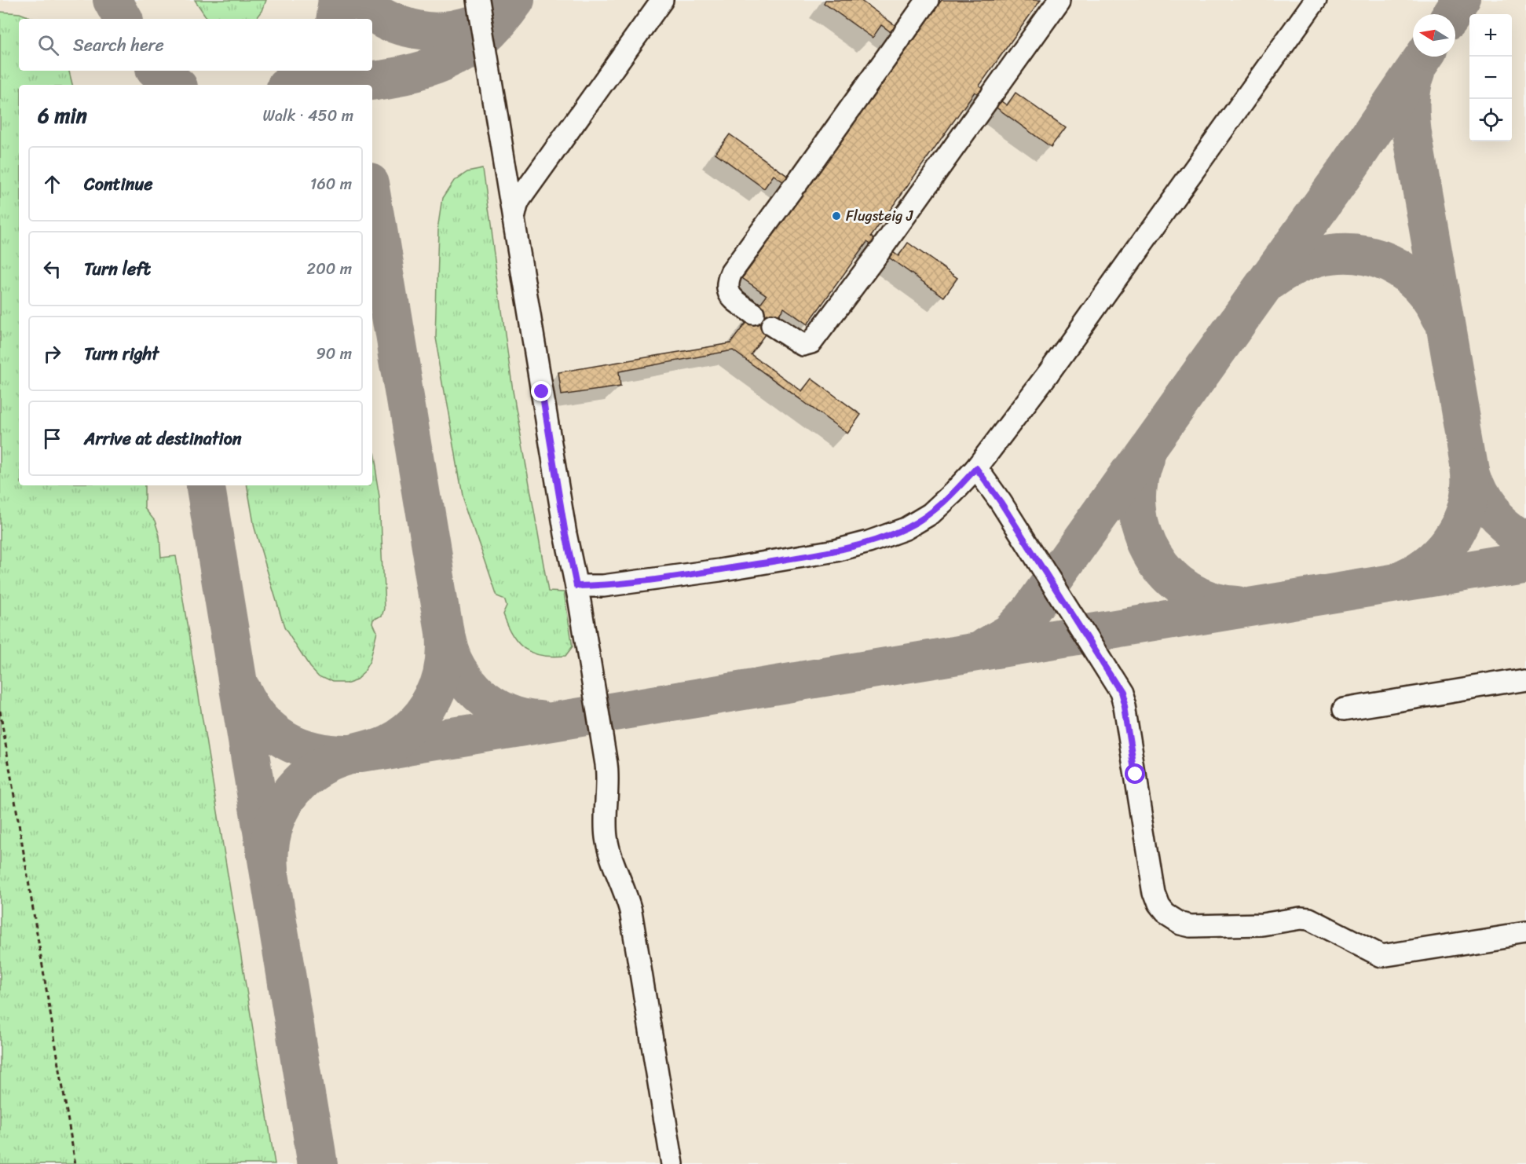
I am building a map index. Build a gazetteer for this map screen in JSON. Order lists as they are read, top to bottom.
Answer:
{
  "places": ["Flugsteig J"],
  "north": "left",
  "page": {
    "map_buttons": ["+", "−"],
    "search": "Search here",
    "heading": ["6 min", "Walk · 450 m"],
    "list": [
      ["Continue", "160 m"],
      ["Turn left", "200 m"],
      ["Turn right", "90 m"],
      "Arrive at destination"
    ]
  }
}
